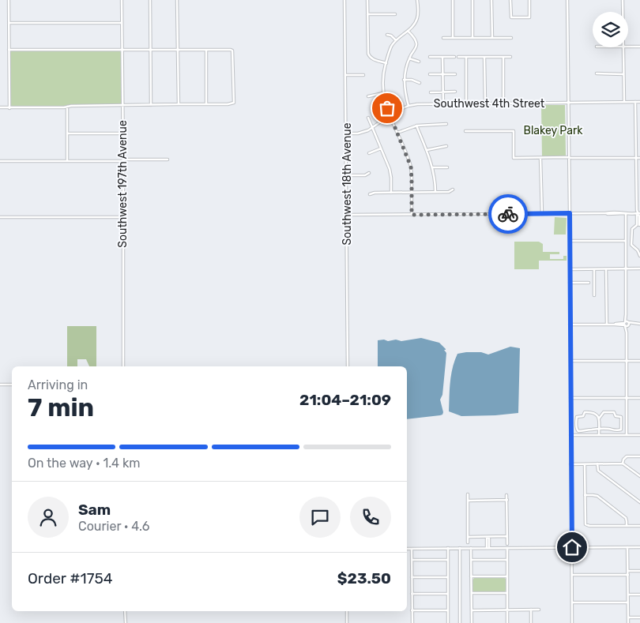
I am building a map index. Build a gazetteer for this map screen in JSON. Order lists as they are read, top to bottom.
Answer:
{
  "streets": {
    "street": ["Southwest 4th Street", "Southwest 197th Avenue", "Southwest 18th Avenue"]
  },
  "crossings": [
    ["Southwest 4th Street", "Southwest 18th Avenue"]
  ],
  "parks": ["Blakey Park"],
  "page": {
    "heading": ["7 min", "Arriving in", "21:04–21:09"],
    "panel": [
      "Sam",
      "Courier · 4.6",
      "Order #1754",
      "$23.50"
    ],
    "bar": "On the way · 1.4 km"
  }
}
